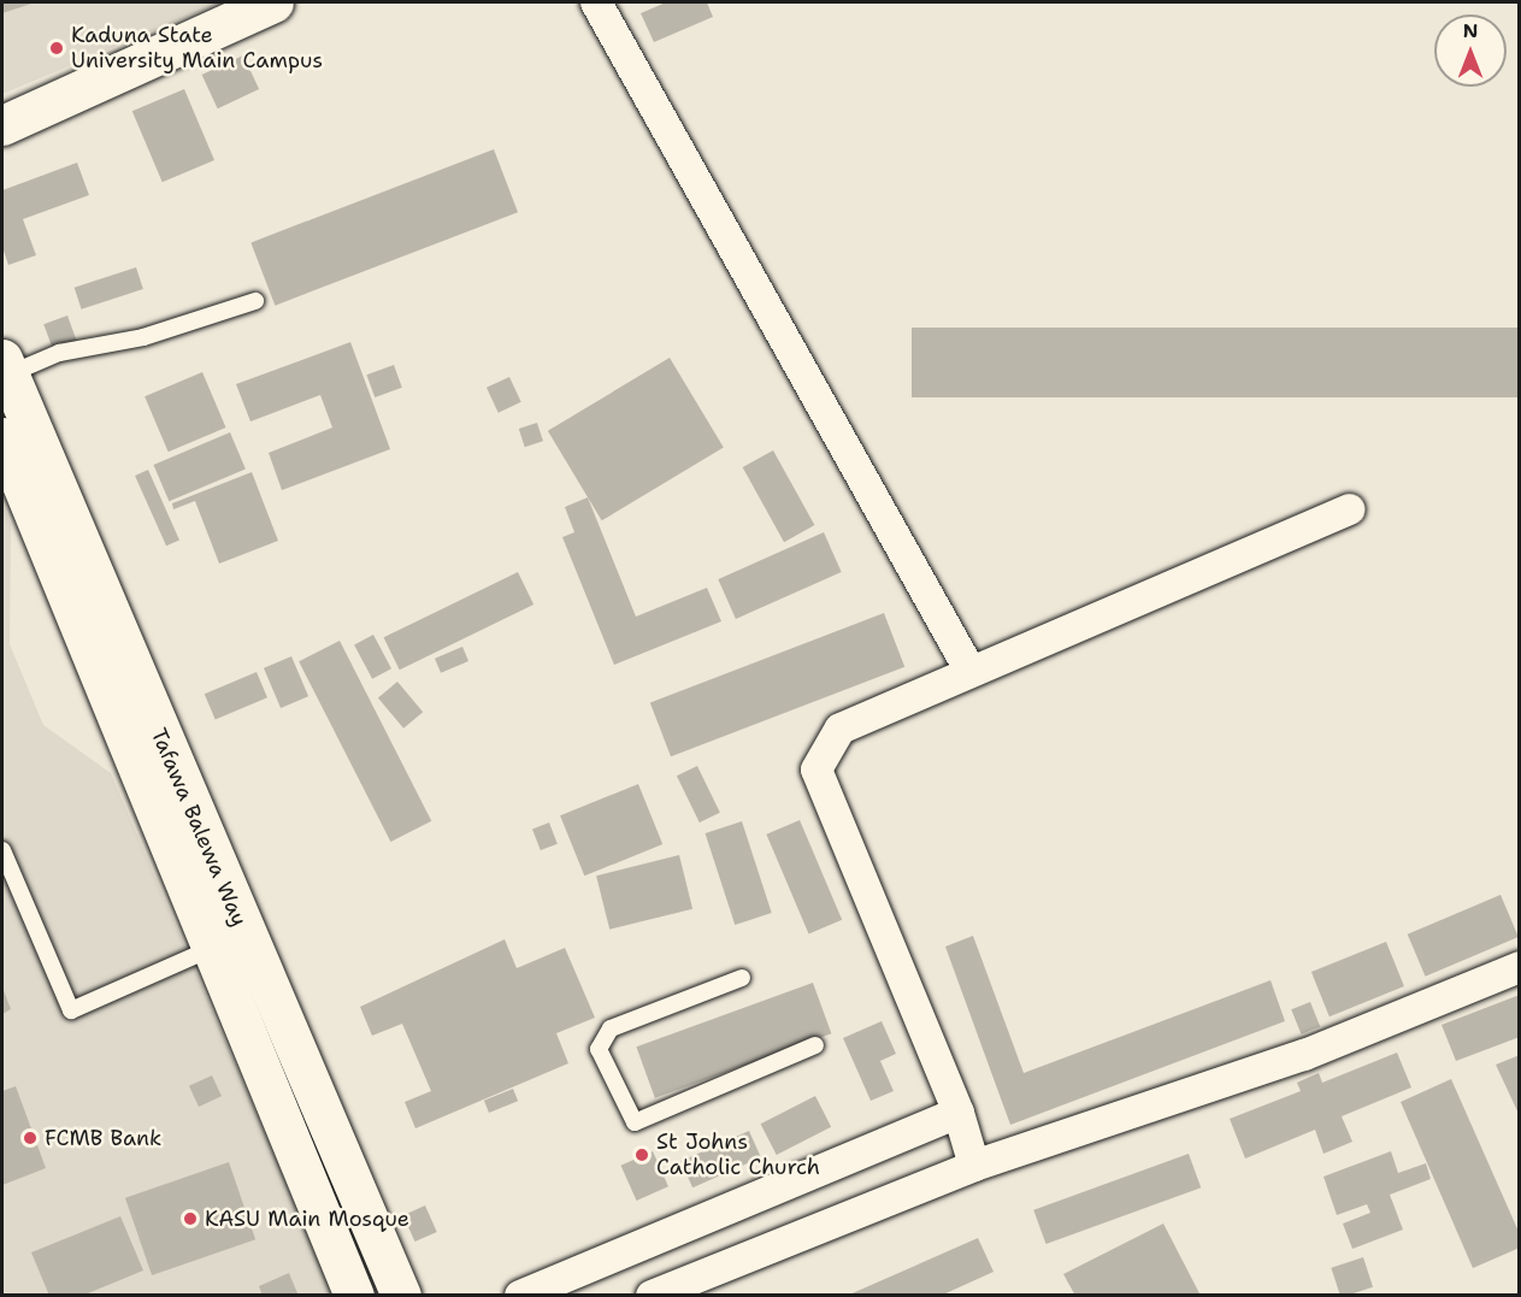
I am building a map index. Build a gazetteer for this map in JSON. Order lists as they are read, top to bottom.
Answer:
{
  "streets": {
    "main road": ["Tafawa Balewa Way"]
  },
  "places": [
    "Kaduna State University Main Campus",
    "FCMB Bank",
    "St Johns Catholic Church",
    "KASU Main Mosque"
  ],
  "north": "top"
}
